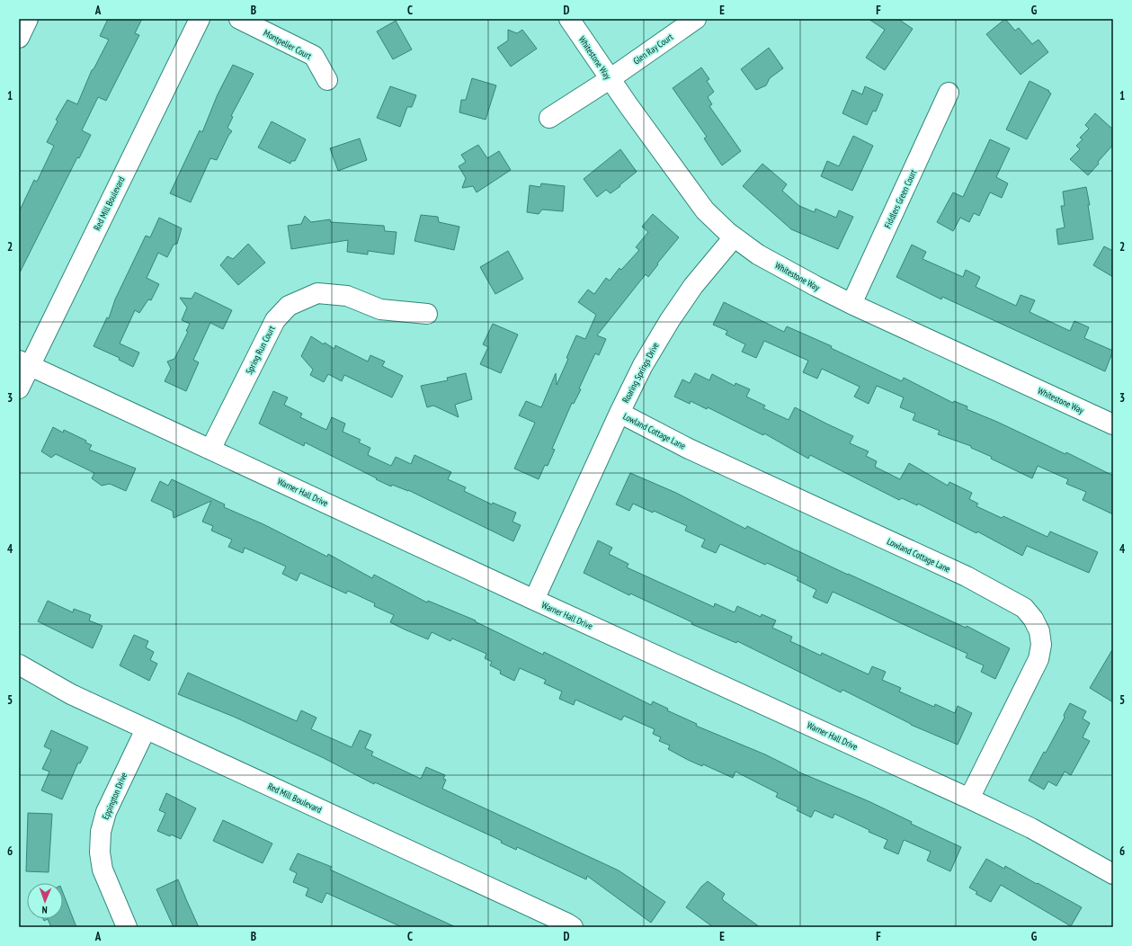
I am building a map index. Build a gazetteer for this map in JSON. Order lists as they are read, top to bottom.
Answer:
{
  "streets": {
    "street": [
      "Montpelier Court",
      "Glen Ray Court",
      "Whitestone Way",
      "Fiddlers Green Court",
      "Red Mill Boulevard",
      "Spring Run Court",
      "Roaring Springs Drive",
      "Lowland Cottage Lane",
      "Warner Hall Drive",
      "Eppington Drive"
    ]
  },
  "crossings": [
    ["Glen Ray Court", "Whitestone Way"],
    ["Whitestone Way", "Fiddlers Green Court"],
    ["Whitestone Way", "Roaring Springs Drive"],
    ["Red Mill Boulevard", "Warner Hall Drive"],
    ["Red Mill Boulevard", "Eppington Drive"],
    ["Spring Run Court", "Warner Hall Drive"],
    ["Roaring Springs Drive", "Lowland Cottage Lane"],
    ["Roaring Springs Drive", "Warner Hall Drive"],
    ["Lowland Cottage Lane", "Warner Hall Drive"]
  ],
  "north": "bottom",
  "grid": {
    "columns": [
      "A",
      "B",
      "C",
      "D",
      "E",
      "F",
      "G"
    ],
    "rows": [
      "1",
      "2",
      "3",
      "4",
      "5",
      "6"
    ]
  }
}
